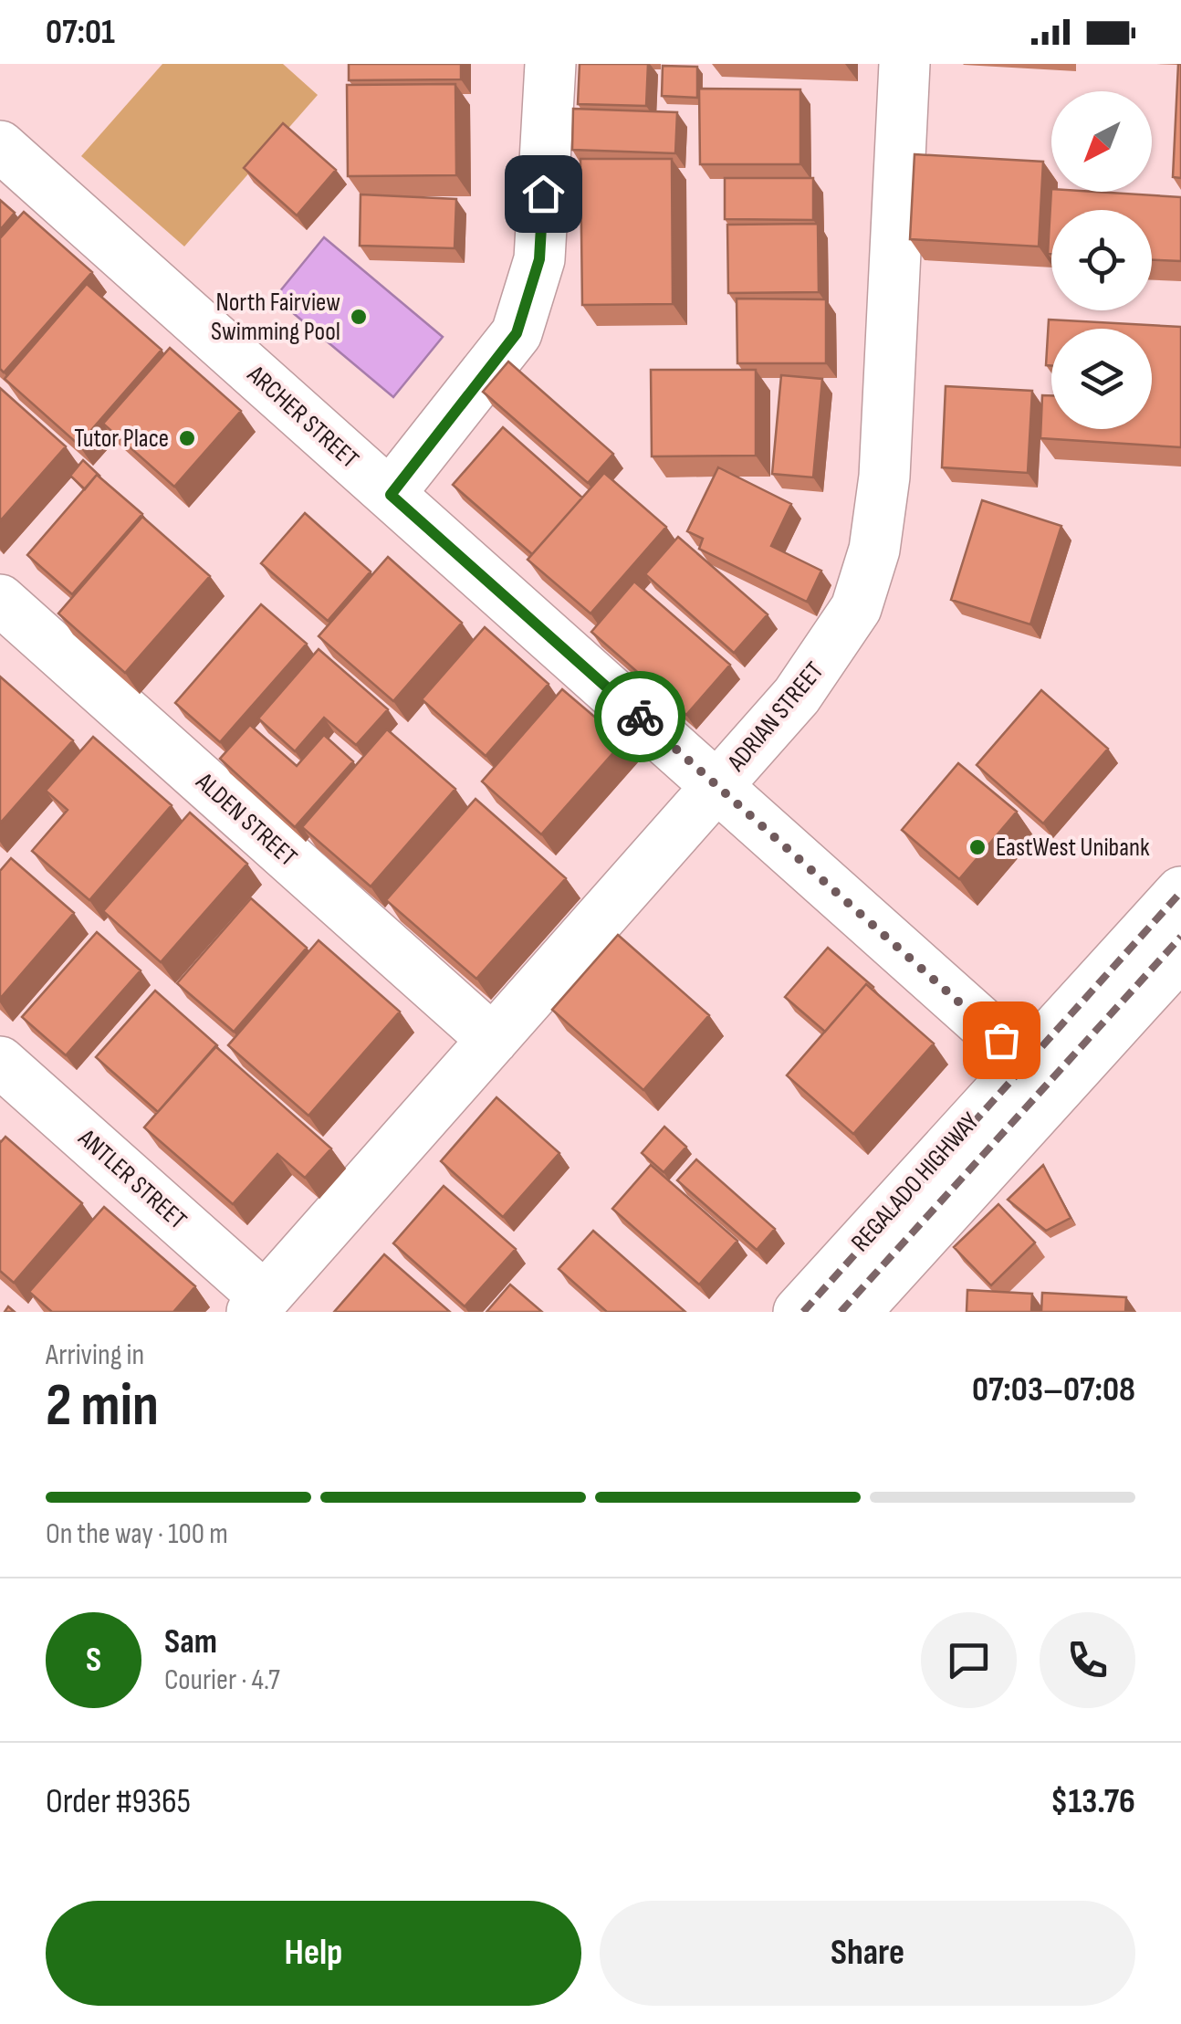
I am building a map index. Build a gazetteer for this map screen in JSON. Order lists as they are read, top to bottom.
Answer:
{
  "streets": {
    "street": [
      "ARCHER STREET",
      "ADRIAN STREET",
      "ALDEN STREET",
      "ANTLER STREET",
      "REGALADO HIGHWAY"
    ]
  },
  "crossings": [
    ["ARCHER STREET", "ADRIAN STREET"],
    ["ARCHER STREET", "REGALADO HIGHWAY"],
    ["ADRIAN STREET", "ALDEN STREET"],
    ["ADRIAN STREET", "ANTLER STREET"]
  ],
  "places": ["North Fairview Swimming Pool", "Tutor Place", "EastWest Unibank"],
  "north": "bottom left",
  "page": {
    "status": "07:01",
    "heading": ["2 min", "Arriving in", "07:03–07:08"],
    "panel": [
      "Sam",
      "Courier · 4.7",
      "Order #9365",
      "$13.76"
    ],
    "bar": "On the way · 100 m",
    "round": "S",
    "buttons": ["Help", "Share"]
  }
}
